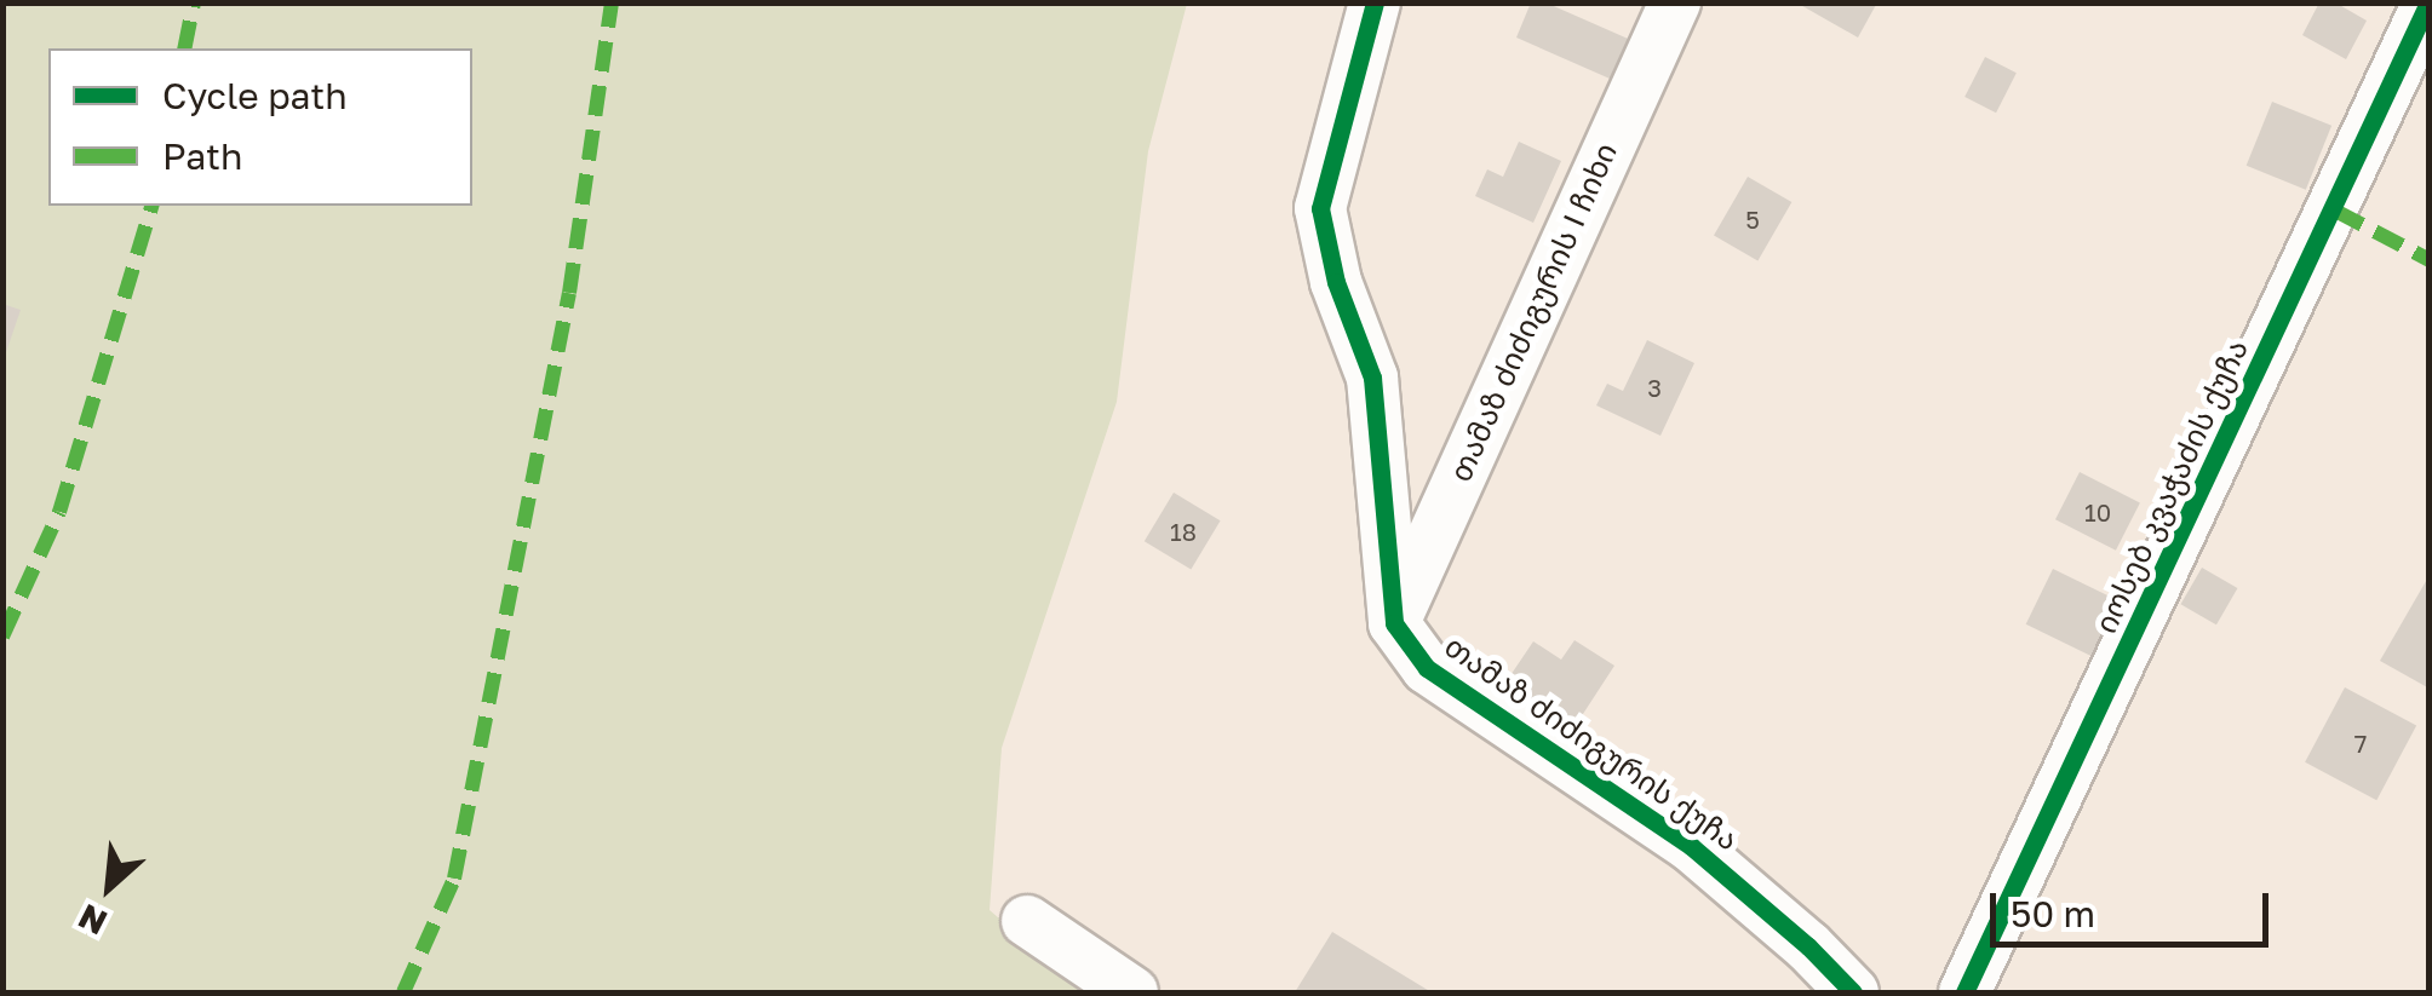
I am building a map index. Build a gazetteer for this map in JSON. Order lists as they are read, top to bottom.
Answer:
{
  "streets": {
    "street": ["თამაზ ძიძიგურის I ჩიხი", "იოსებ კვაჭაძის ქუჩა", "თამაზ ძიძიგურის ქუჩა"]
  },
  "crossings": [
    ["თამაზ ძიძიგურის I ჩიხი", "თამაზ ძიძიგურის ქუჩა"]
  ],
  "house_numbers": [
    "5",
    "3",
    "10",
    "18",
    "7"
  ],
  "legend": ["Cycle path", "Path"],
  "scale_bar": "50 m",
  "north": "bottom left"
}
